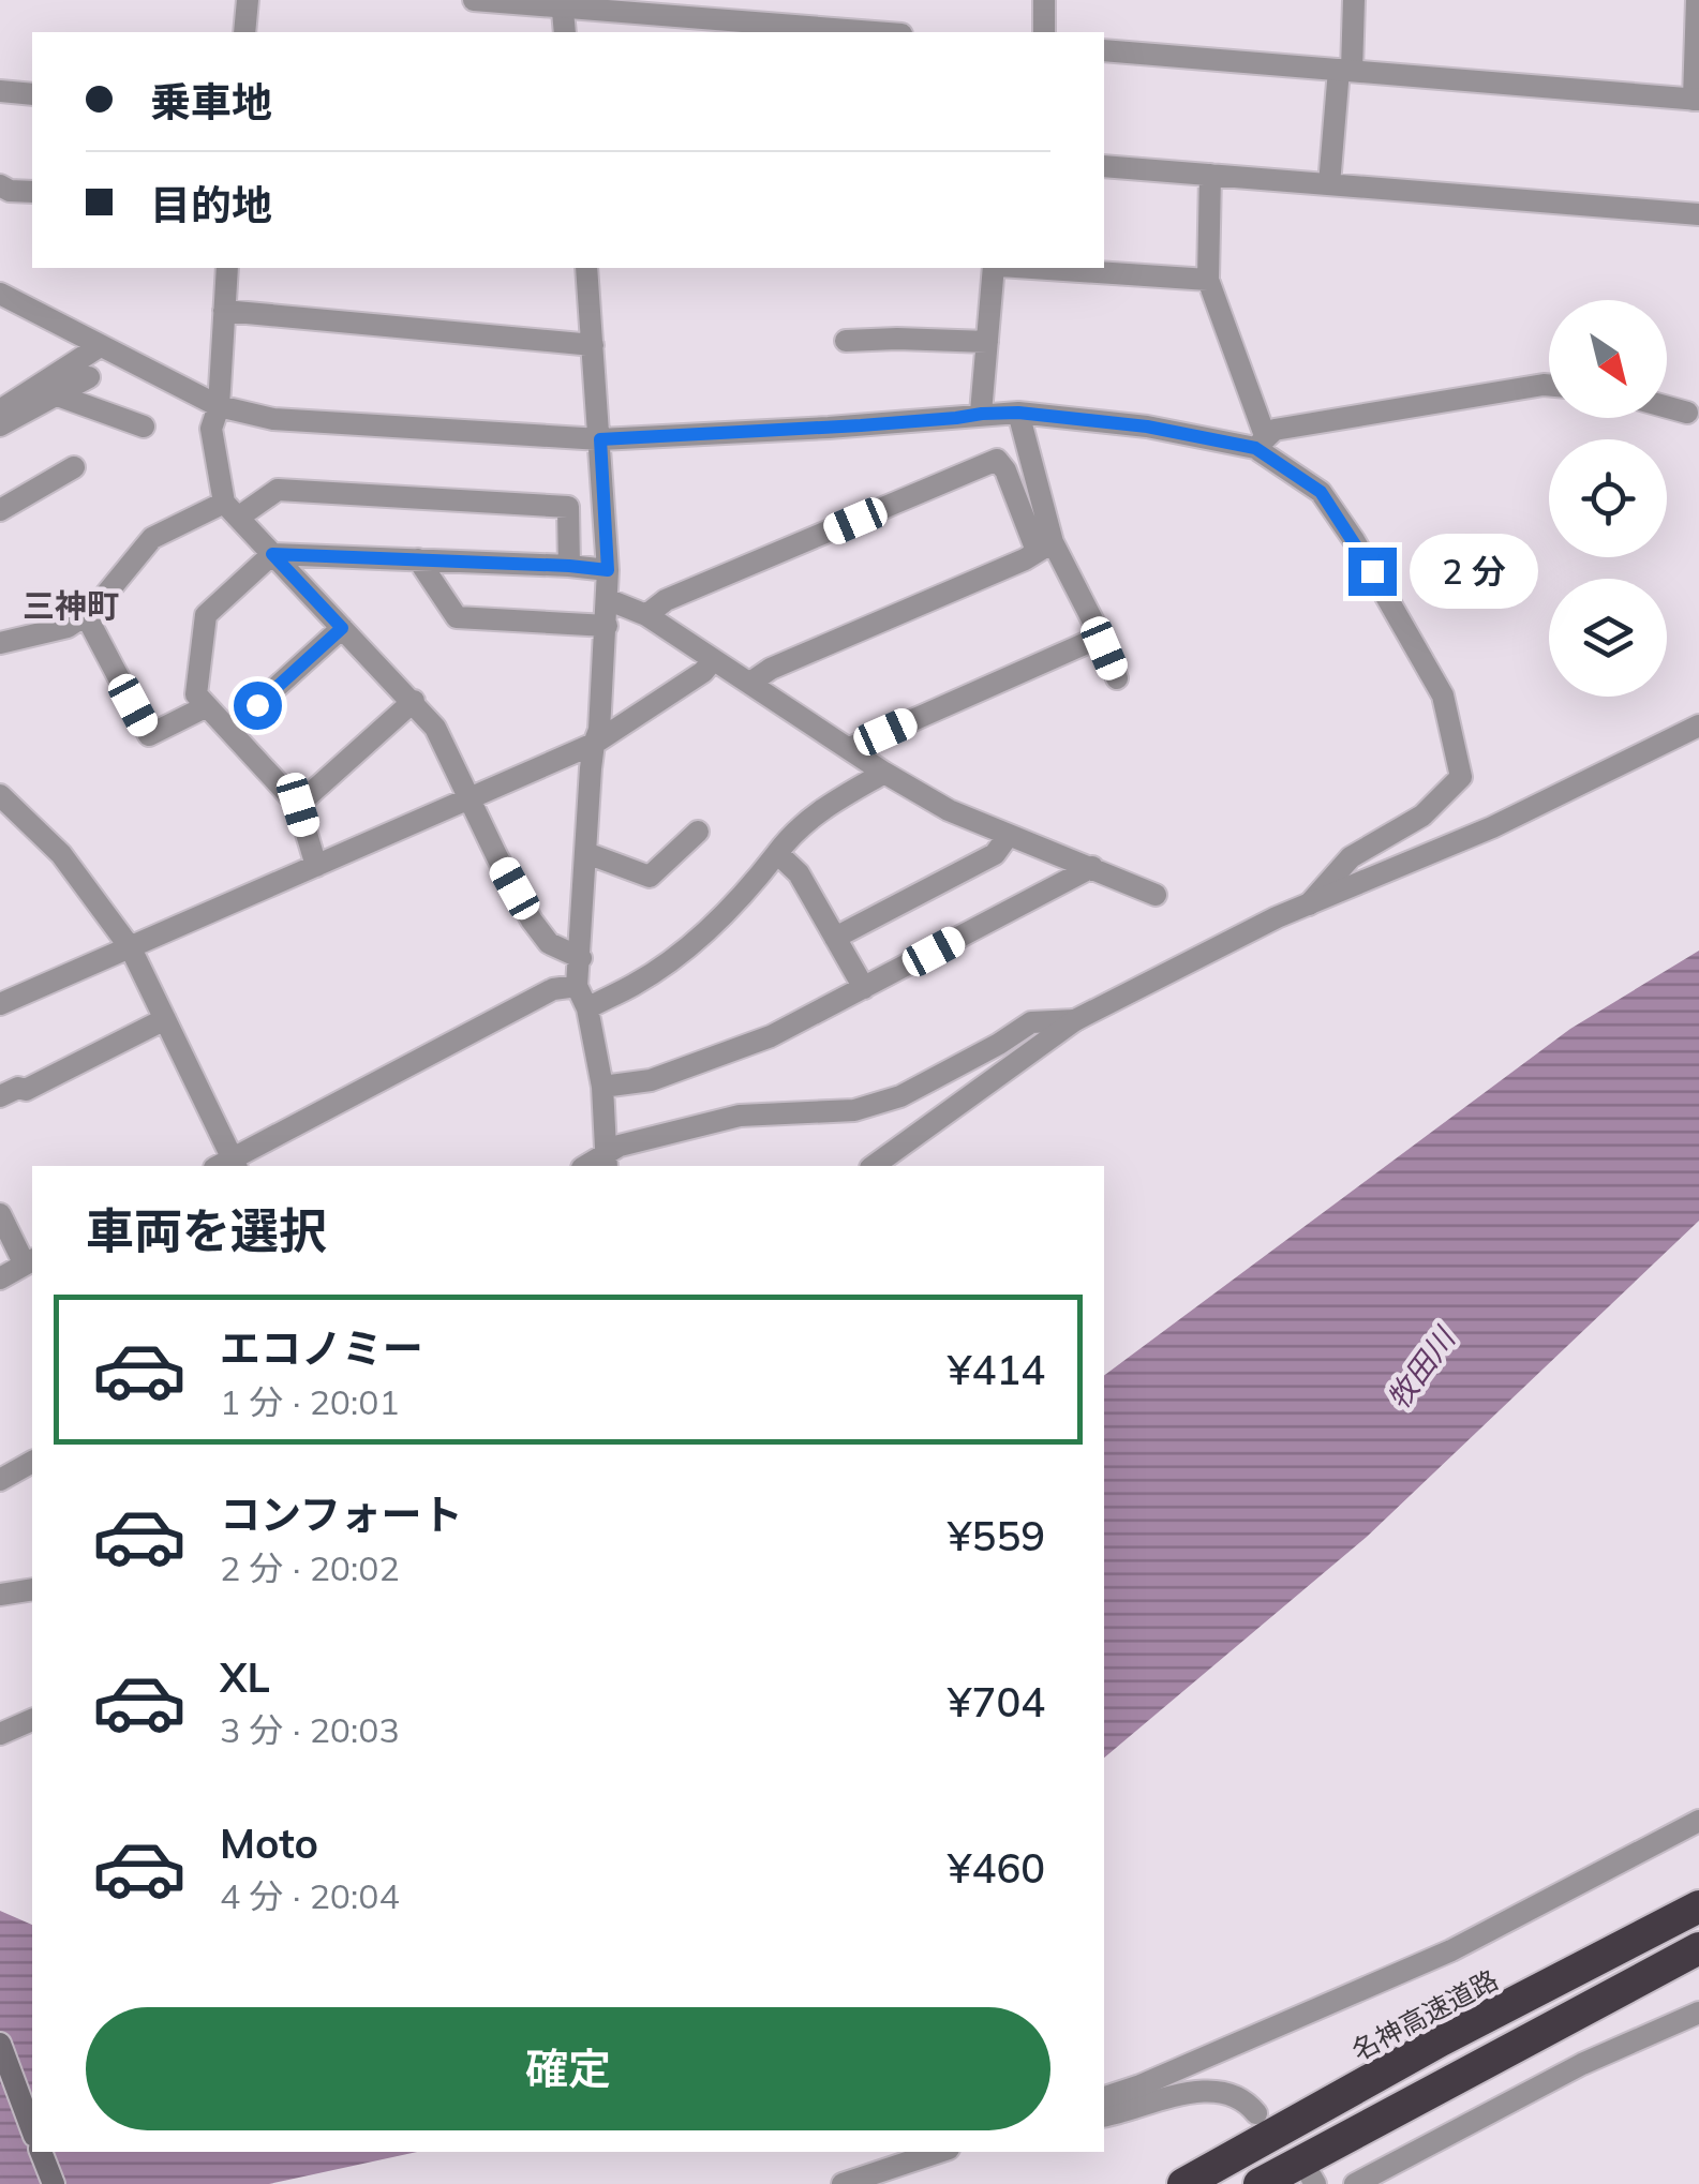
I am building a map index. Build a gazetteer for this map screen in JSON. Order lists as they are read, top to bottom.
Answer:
{
  "streets": {
    "highway": ["名神高速道路"]
  },
  "districts": ["三神町"],
  "water": ["牧田川"],
  "north": "bottom right",
  "page": {
    "banner": ["乗車地", "目的地"],
    "bubble": "2 分",
    "heading": "車両を選択",
    "list": [
      {
        "name": "エコノミー",
        "note": "1 分 · 20:01",
        "value": "¥414"
      },
      {
        "name": "コンフォート",
        "note": "2 分 · 20:02",
        "value": "¥559"
      },
      {
        "name": "XL",
        "note": "3 分 · 20:03",
        "value": "¥704"
      },
      {
        "name": "Moto",
        "note": "4 分 · 20:04",
        "value": "¥460"
      }
    ],
    "buttons": "確定"
  }
}
